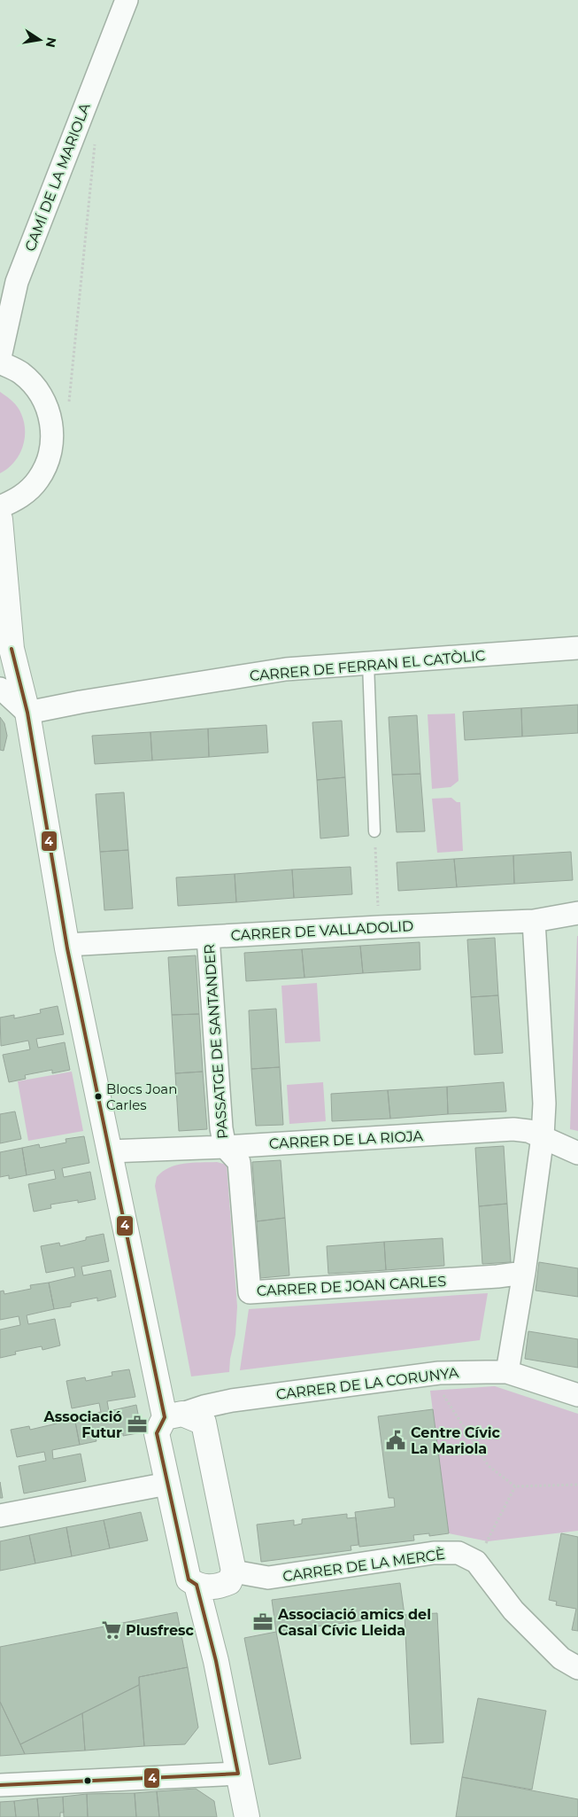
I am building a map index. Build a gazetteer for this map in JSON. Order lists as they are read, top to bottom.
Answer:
{
  "streets": {
    "street": [
      "CAMÍ DE LA MARIOLA",
      "CARRER DE FERRAN EL CATÒLIC",
      "CARRER DE VALLADOLID",
      "PASSATGE DE SANTANDER",
      "CARRER DE LA RIOJA",
      "CARRER DE JOAN CARLES",
      "CARRER DE LA CORUNYA",
      "CARRER DE LA MERCÈ"
    ]
  },
  "crossings": [
    ["CARRER DE VALLADOLID", "PASSATGE DE SANTANDER"],
    ["PASSATGE DE SANTANDER", "CARRER DE LA RIOJA"],
    ["PASSATGE DE SANTANDER", "CARRER DE JOAN CARLES"],
    ["CARRER DE LA RIOJA", "CARRER DE JOAN CARLES"]
  ],
  "places": {
    "other": ["Blocs Joan Carles"],
    "office": ["Associació Futur", "Associació amics del Casal Cívic Lleida"],
    "public building": ["Centre Cívic La Mariola"],
    "supermarket": ["Plusfresc"]
  },
  "lines": ["transit line 4"],
  "north": "right"
}
